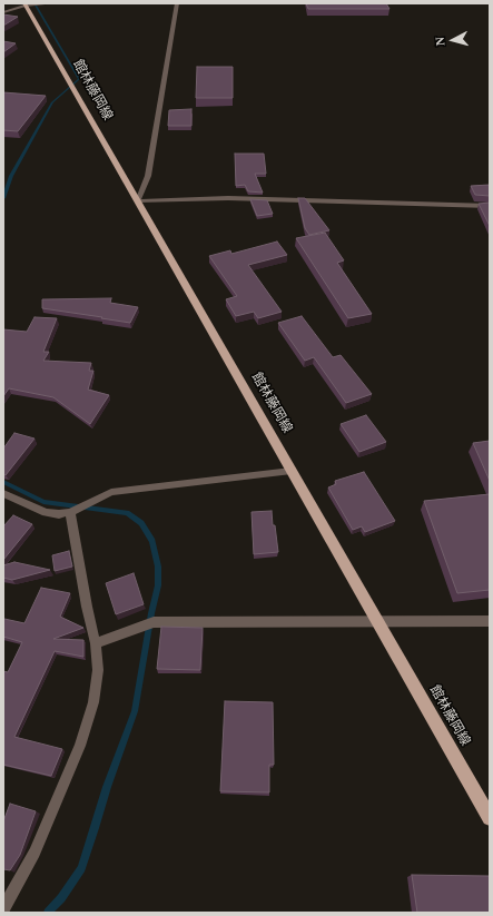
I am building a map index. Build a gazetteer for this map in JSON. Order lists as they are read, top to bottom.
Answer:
{
  "streets": {
    "main road": ["館林藤岡線"]
  },
  "north": "left"
}
